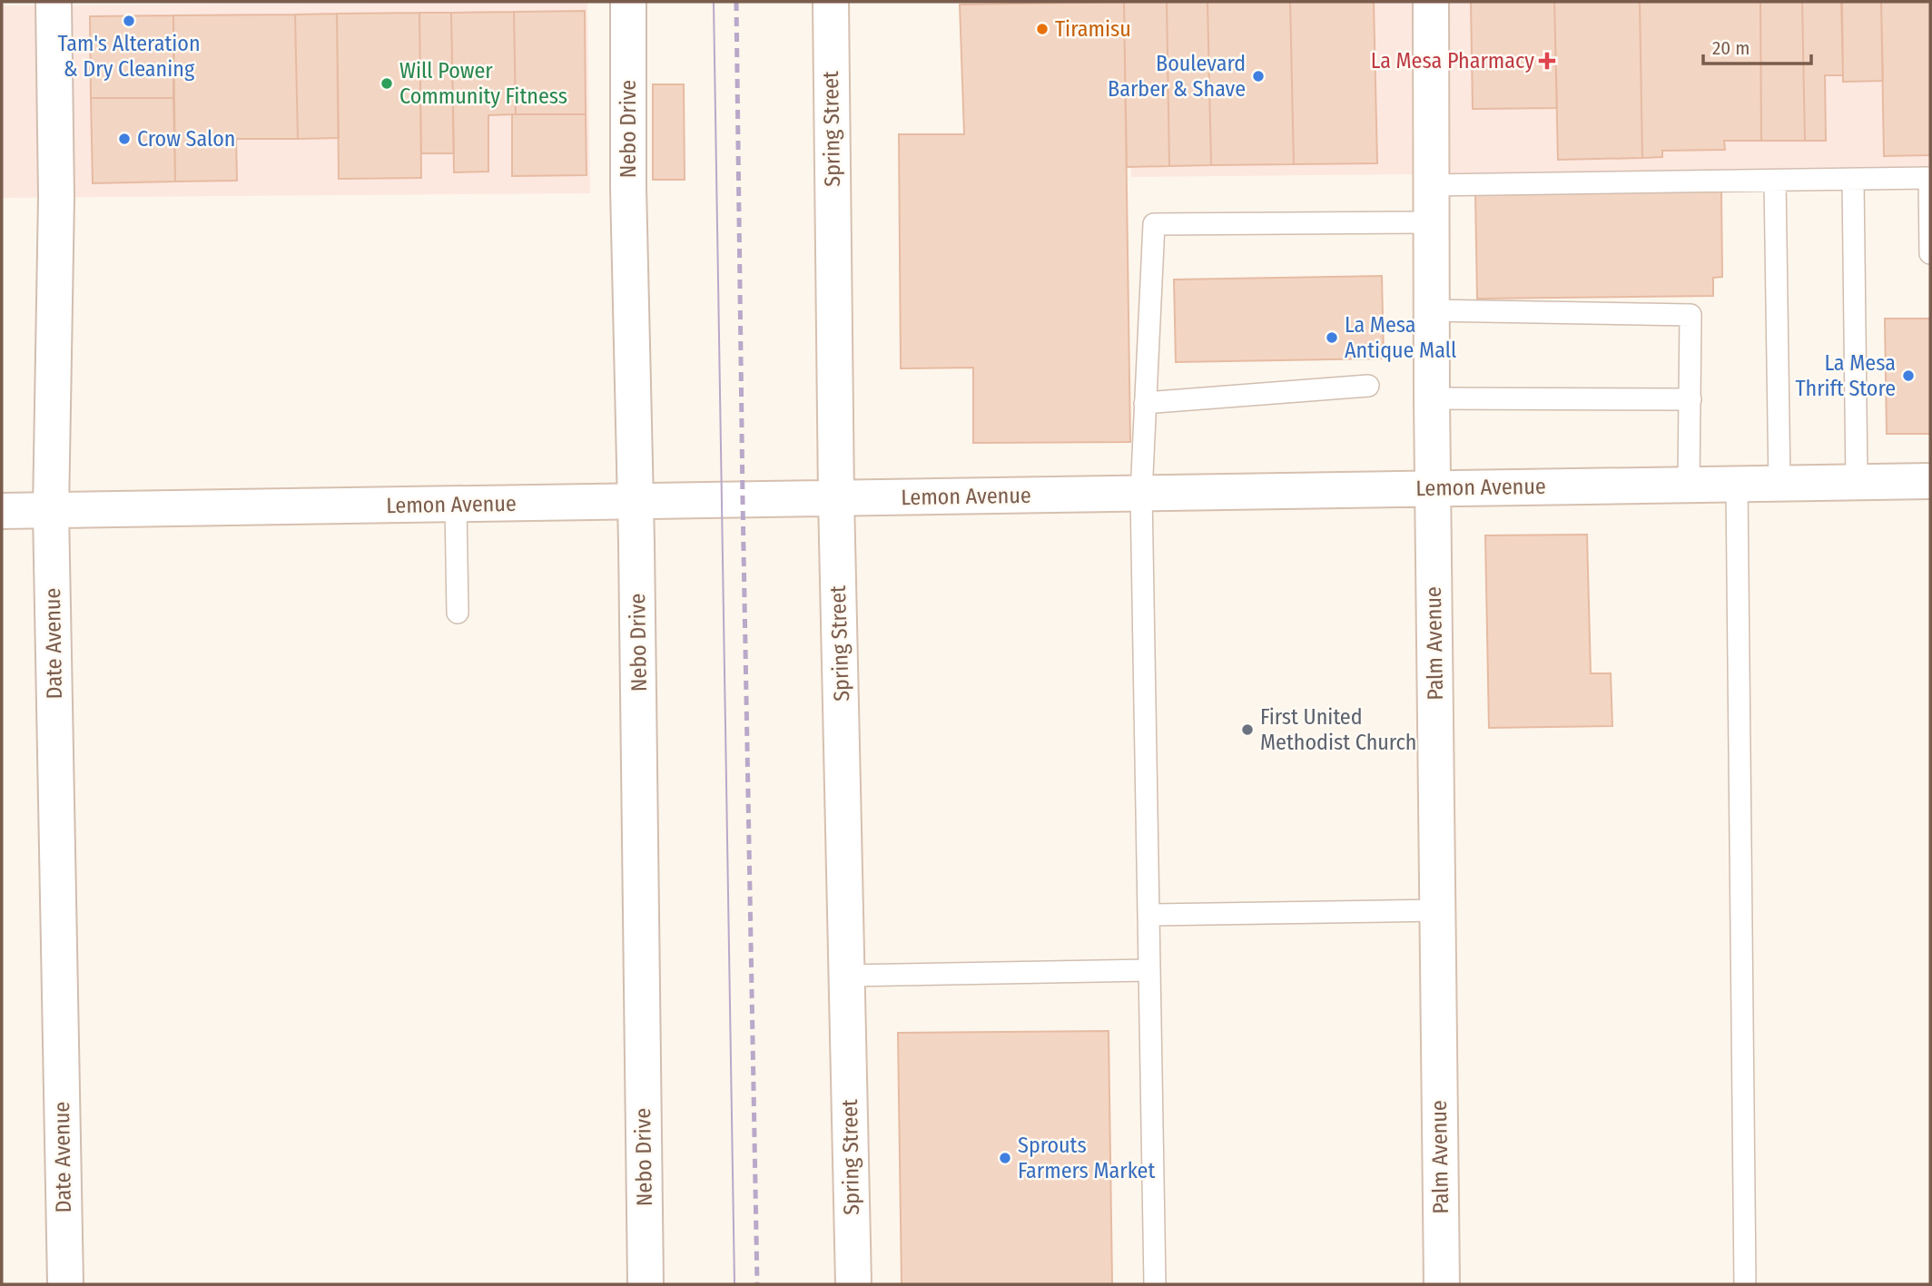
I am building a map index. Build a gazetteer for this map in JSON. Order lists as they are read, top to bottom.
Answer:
{
  "streets": {
    "street": [
      "Nebo Drive",
      "Spring Street",
      "Lemon Avenue",
      "Date Avenue",
      "Palm Avenue"
    ]
  },
  "crossings": [
    ["Nebo Drive", "Lemon Avenue"],
    ["Spring Street", "Lemon Avenue"],
    ["Lemon Avenue", "Date Avenue"],
    ["Lemon Avenue", "Palm Avenue"]
  ],
  "places": {
    "other": [
      "Tam's Alteration & Dry Cleaning",
      "Tiramisu",
      "Boulevard Barber & Shave",
      "Will Power Community Fitness",
      "Crow Salon",
      "La Mesa Antique Mall",
      "La Mesa Thrift Store",
      "First United Methodist Church",
      "Sprouts Farmers Market"
    ],
    "health": ["La Mesa Pharmacy"]
  },
  "scale_bar": "20 m"
}
